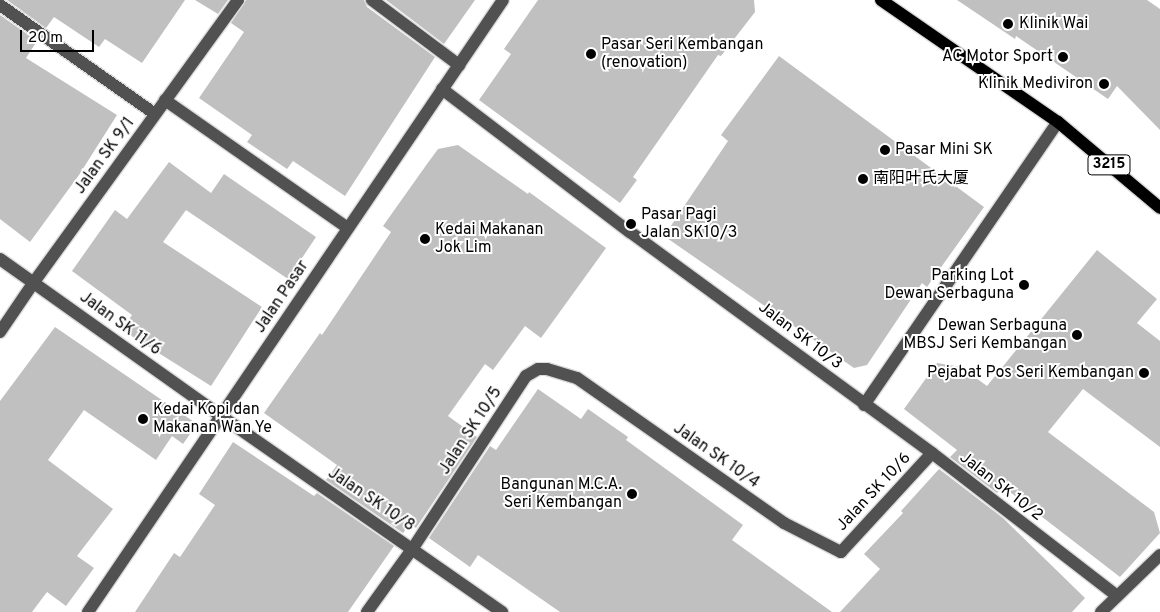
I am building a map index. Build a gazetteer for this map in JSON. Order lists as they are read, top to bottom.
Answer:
{
  "streets": {
    "main road": ["3215"],
    "street": [
      "Jalan SK 9/1",
      "Jalan Pasar",
      "Jalan SK 11/6",
      "Jalan SK 10/3",
      "Jalan SK 10/5",
      "Jalan SK 10/4",
      "Jalan SK 10/2",
      "Jalan SK 10/6",
      "Jalan SK 10/8"
    ]
  },
  "crossings": [
    ["Jalan SK 9/1", "Jalan SK 11/6"],
    ["Jalan Pasar", "Jalan SK 11/6"],
    ["Jalan Pasar", "Jalan SK 10/3"],
    ["Jalan Pasar", "Jalan SK 10/8"],
    ["Jalan SK 11/6", "Jalan SK 10/8"],
    ["Jalan SK 10/3", "Jalan SK 10/2"],
    ["Jalan SK 10/5", "Jalan SK 10/4"],
    ["Jalan SK 10/5", "Jalan SK 10/8"],
    ["Jalan SK 10/4", "Jalan SK 10/6"],
    ["Jalan SK 10/2", "Jalan SK 10/6"]
  ],
  "places": [
    "Klinik Wai",
    "Pasar Seri Kembangan (renovation)",
    "AC Motor Sport",
    "Klinik Mediviron",
    "Pasar Mini SK",
    "南阳叶氏大厦",
    "Pasar Pagi Jalan SK10/3",
    "Kedai Makanan Jok Lim",
    "Parking Lot Dewan Serbaguna",
    "Dewan Serbaguna MBSJ Seri Kembangan",
    "Pejabat Pos Seri Kembangan",
    "Kedai Kopi dan Makanan Wan Ye",
    "Bangunan M.C.A. Seri Kembangan"
  ],
  "scale_bar": "20 m"
}
